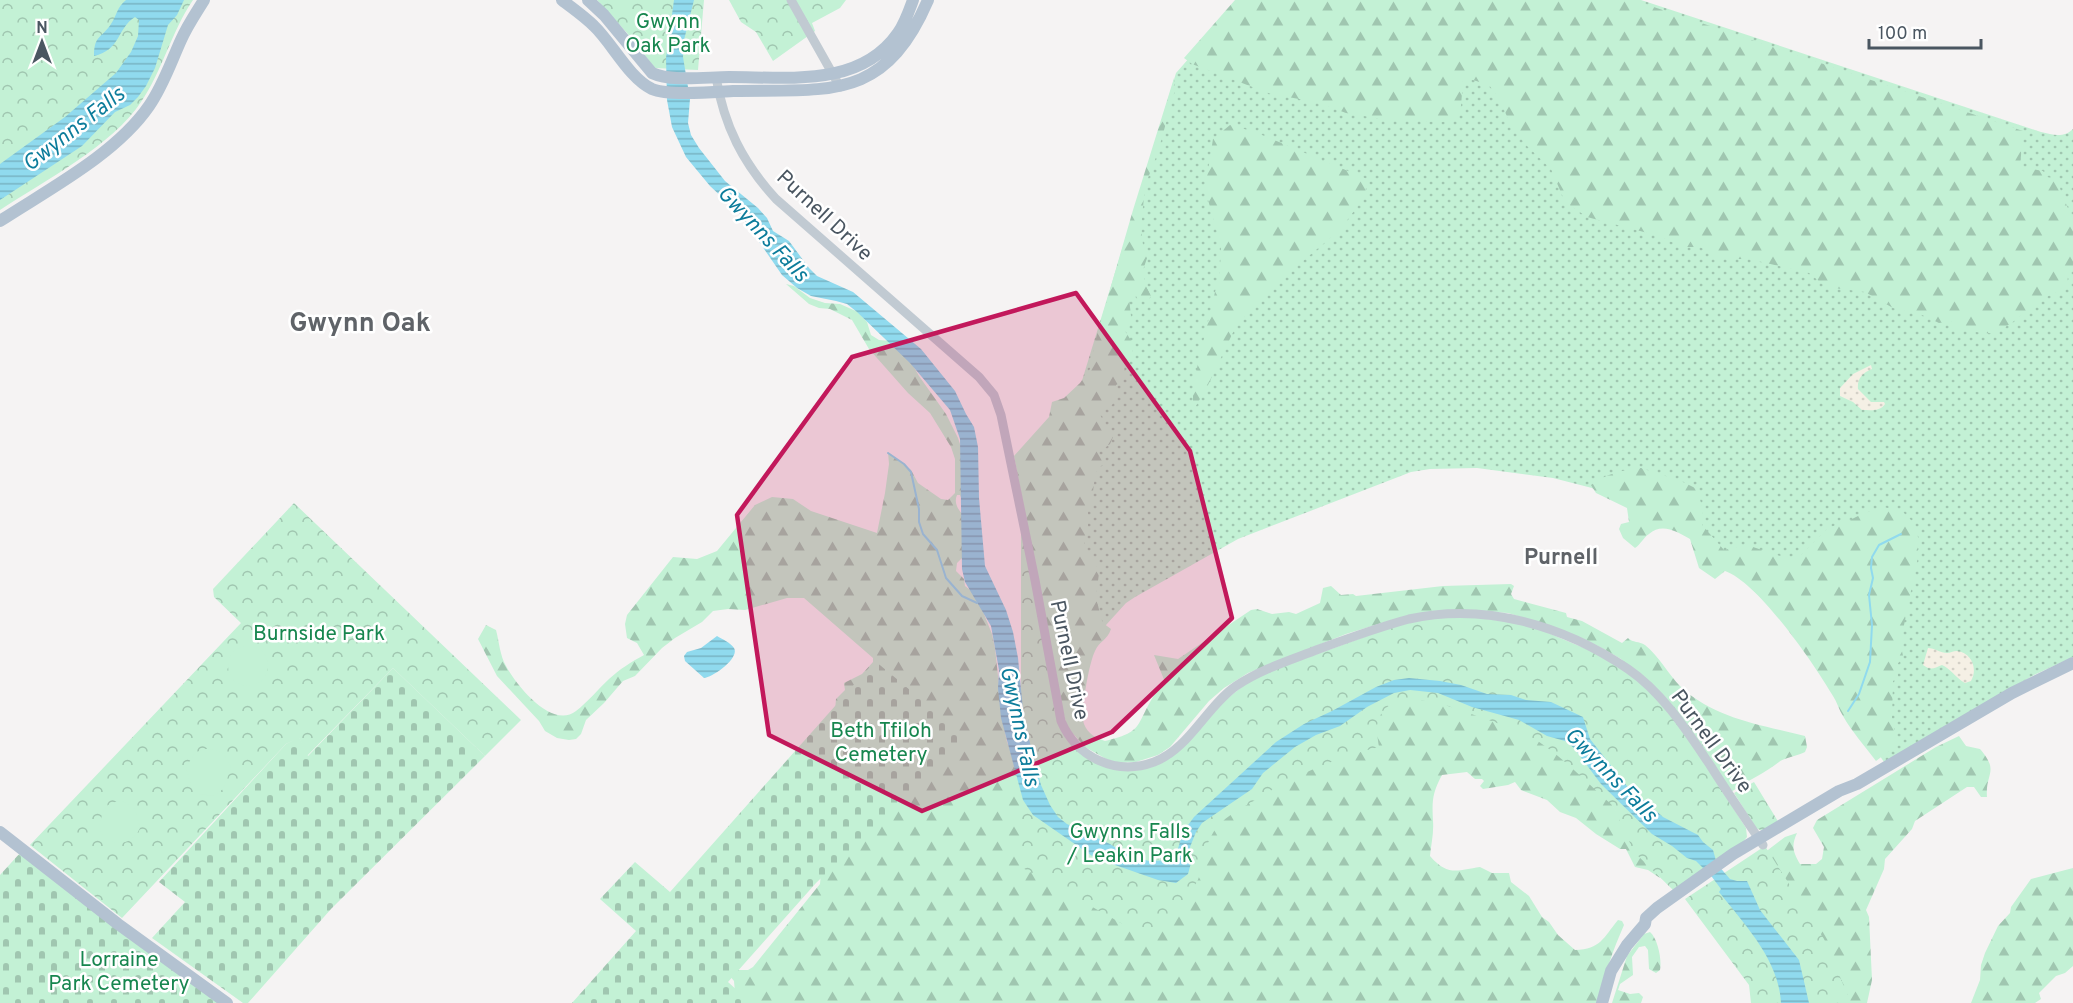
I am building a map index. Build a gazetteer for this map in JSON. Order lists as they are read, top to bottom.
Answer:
{
  "streets": {
    "street": ["Purnell Drive"]
  },
  "districts": ["Gwynn Oak", "Purnell"],
  "water": ["Gwynns Falls"],
  "parks": [
    "Gwynn Oak Park",
    "Burnside Park",
    "Beth Tfiloh Cemetery",
    "Gwynns Falls / Leakin Park",
    "Lorraine Park Cemetery"
  ],
  "scale_bar": "100 m",
  "north": "top"
}
